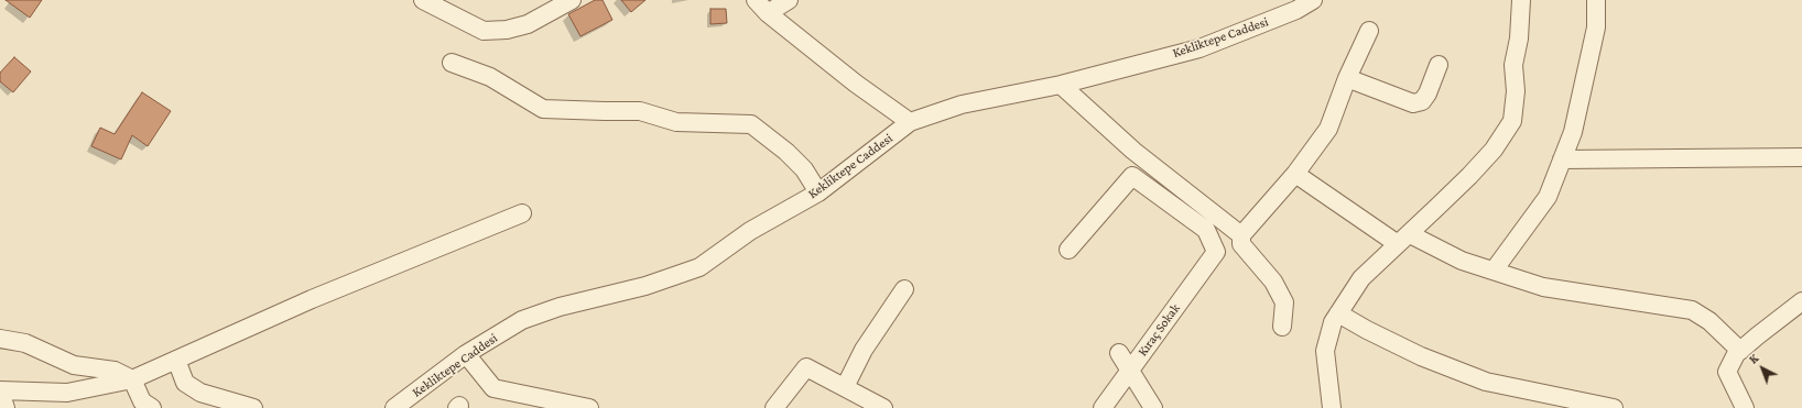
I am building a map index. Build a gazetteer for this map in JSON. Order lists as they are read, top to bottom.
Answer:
{
  "streets": {
    "street": ["Kekliktepe Caddesi", "Kıraç Sokak"]
  },
  "north": "top left"
}
